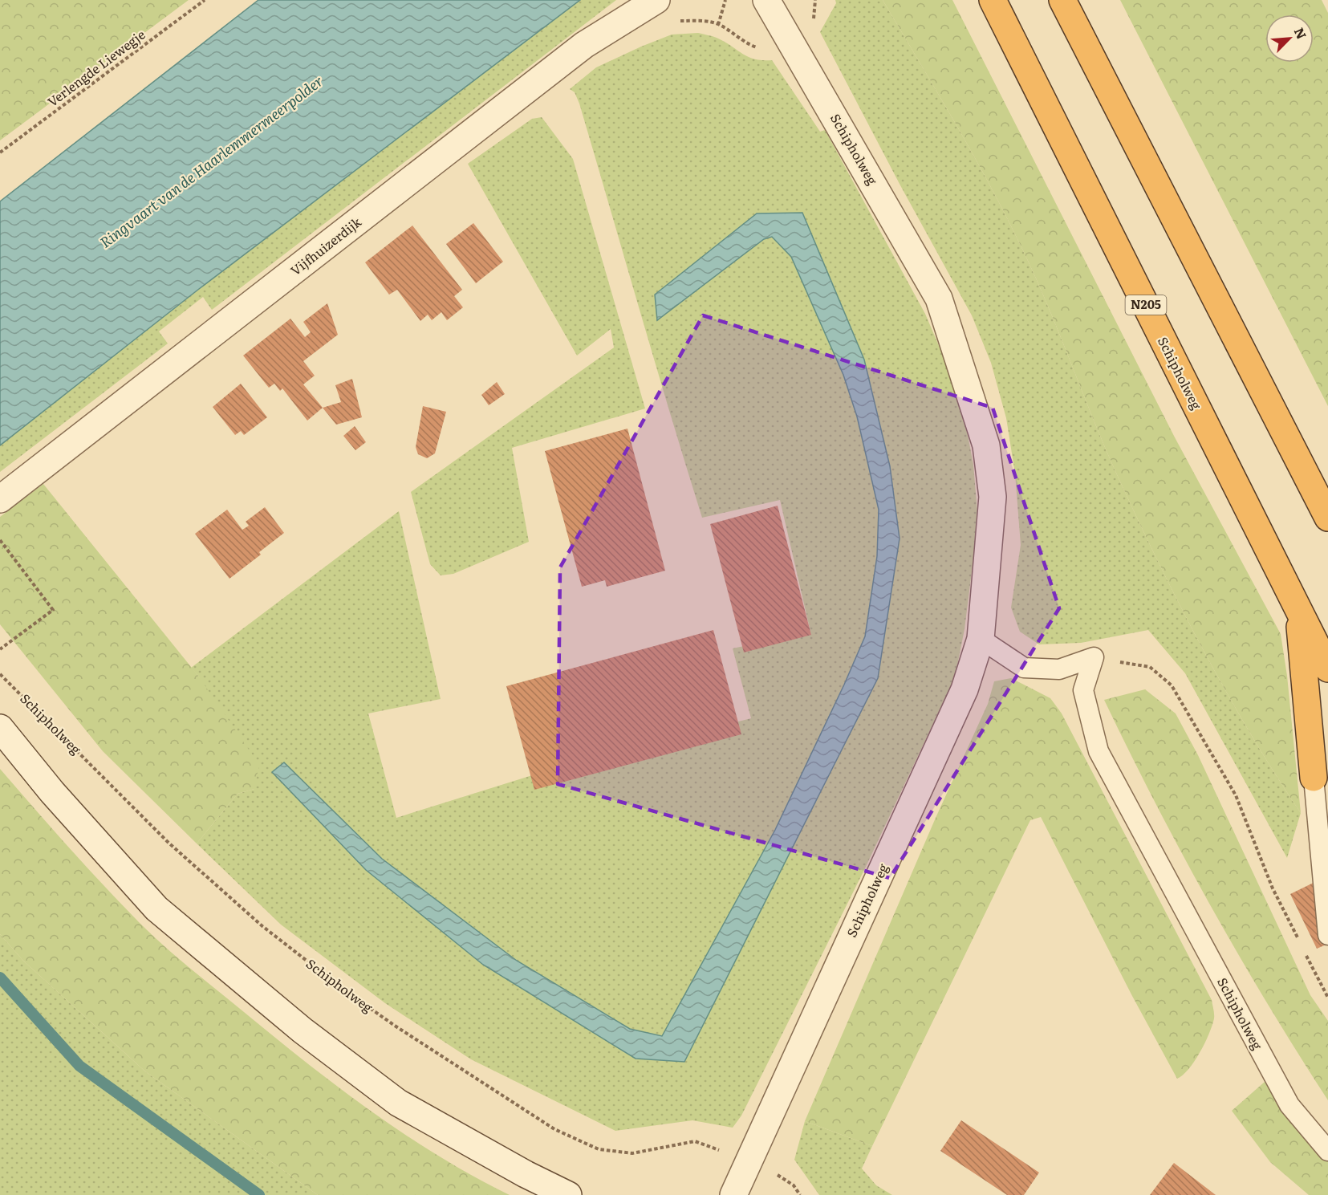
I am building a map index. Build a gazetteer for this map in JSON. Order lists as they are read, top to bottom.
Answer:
{
  "streets": {
    "highway": ["Schipholweg", "N205"],
    "street": ["Vijfhuizerdijk"],
    "path": ["Verlengde Liewegje"]
  },
  "water": ["Ringvaart van de Haarlemmermeerpolder"],
  "north": "top right"
}
